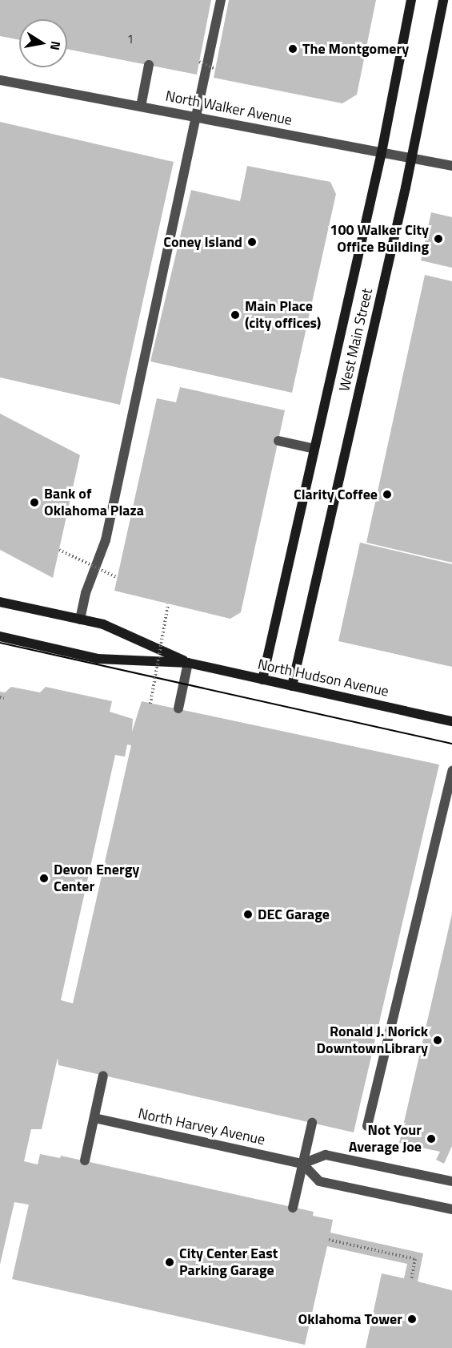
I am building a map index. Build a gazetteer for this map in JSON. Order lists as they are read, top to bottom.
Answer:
{
  "streets": {
    "main road": ["West Main Street", "North Hudson Avenue"],
    "street": ["North Walker Avenue", "North Harvey Avenue"]
  },
  "crossings": [
    ["North Walker Avenue", "West Main Street"],
    ["West Main Street", "North Hudson Avenue"]
  ],
  "places": [
    "The Montgomery",
    "100 Walker City Office Building",
    "Coney Island",
    "Main Place (city offices)",
    "Clarity Coffee",
    "Bank of Oklahoma Plaza",
    "Devon Energy Center",
    "DEC Garage",
    "Ronald J. Norick DowntownLibrary",
    "Not Your Average Joe",
    "City Center East Parking Garage",
    "Oklahoma Tower"
  ],
  "house_numbers": ["1"],
  "north": "right"
}
